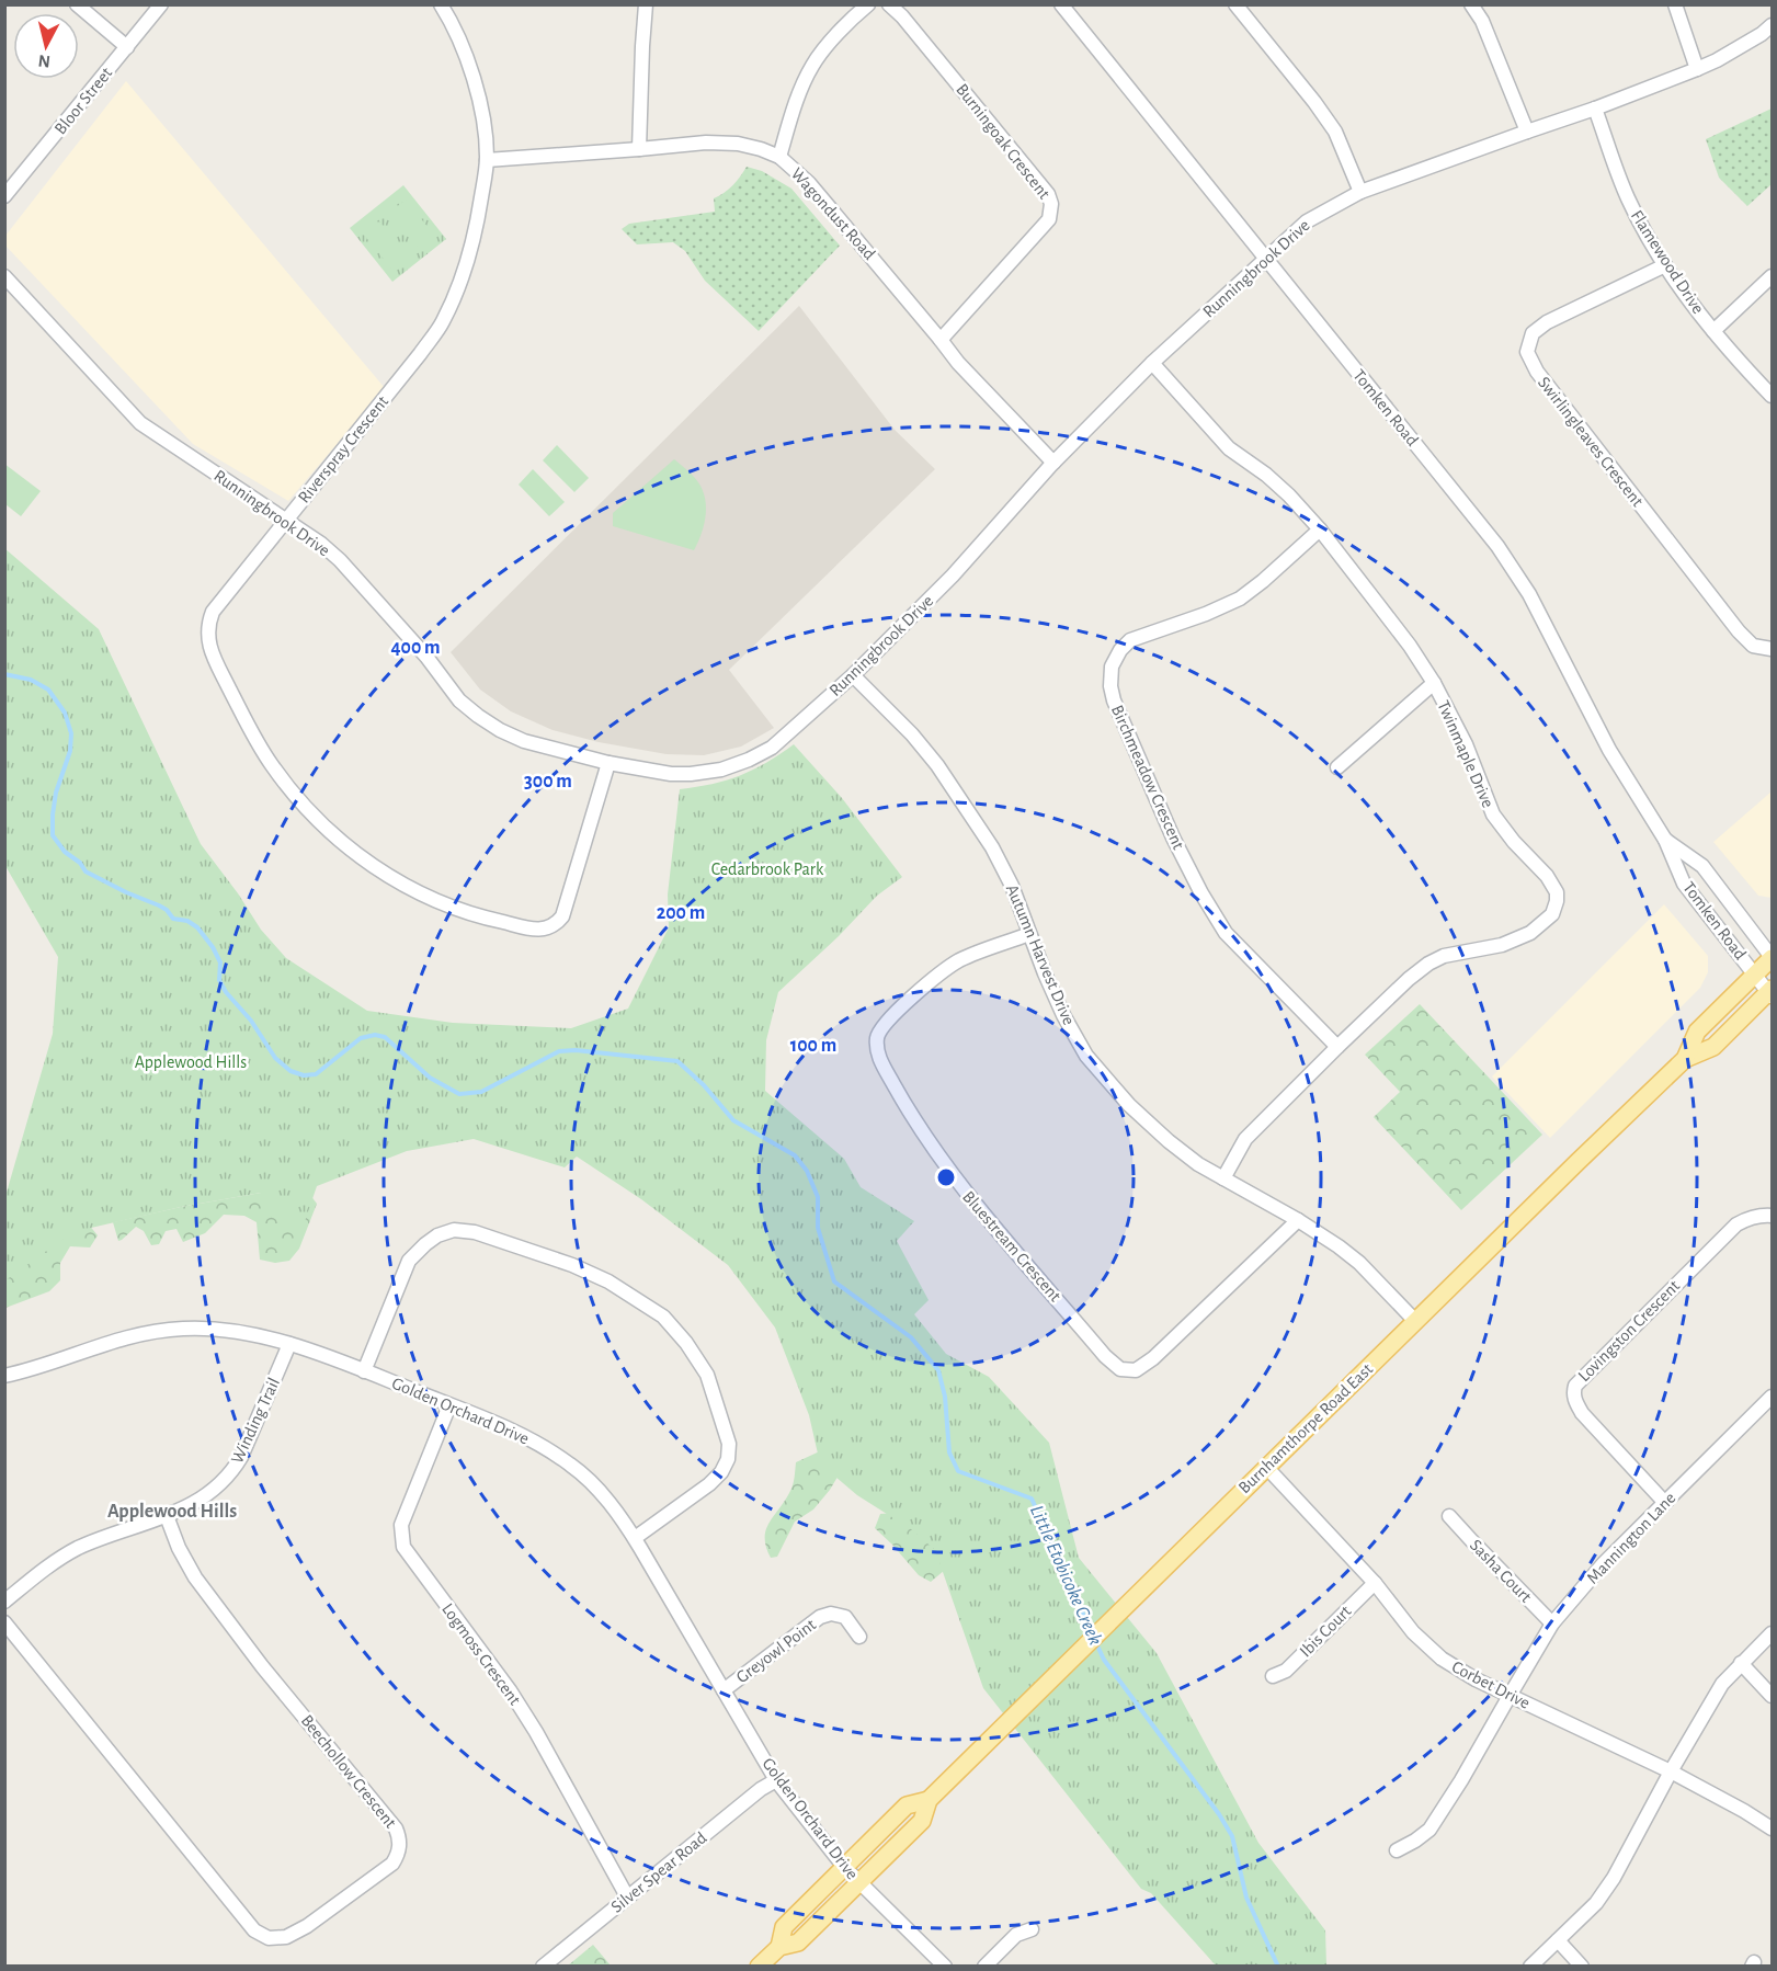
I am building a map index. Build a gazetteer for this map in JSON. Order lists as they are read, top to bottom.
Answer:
{
  "streets": {
    "main road": ["Burnhamthorpe Road East"],
    "street": [
      "Bloor Street",
      "Burningoak Crescent",
      "Wagondust Road",
      "Flamewood Drive",
      "Runningbrook Drive",
      "Tomken Road",
      "Swirlingleaves Crescent",
      "Riverspray Crescent",
      "Twinmaple Drive",
      "Birchmeadow Crescent",
      "Autumn Harvest Drive",
      "Bluestream Crescent",
      "Lovingston Crescent",
      "Golden Orchard Drive",
      "Winding Trail",
      "Mannington Lane",
      "Sasha Court",
      "Ibis Court",
      "Greyowl Point",
      "Logmoss Crescent",
      "Corbet Drive",
      "Beechollow Crescent",
      "Silver Spear Road"
    ]
  },
  "crossings": [
    ["Burningoak Crescent", "Wagondust Road"],
    ["Wagondust Road", "Runningbrook Drive"],
    ["Wagondust Road", "Riverspray Crescent"],
    ["Flamewood Drive", "Runningbrook Drive"],
    ["Flamewood Drive", "Swirlingleaves Crescent"],
    ["Runningbrook Drive", "Tomken Road"],
    ["Runningbrook Drive", "Riverspray Crescent"],
    ["Runningbrook Drive", "Twinmaple Drive"],
    ["Runningbrook Drive", "Autumn Harvest Drive"],
    ["Tomken Road", "Burnhamthorpe Road East"],
    ["Twinmaple Drive", "Birchmeadow Crescent"],
    ["Twinmaple Drive", "Autumn Harvest Drive"],
    ["Autumn Harvest Drive", "Bluestream Crescent"],
    ["Autumn Harvest Drive", "Burnhamthorpe Road East"],
    ["Lovingston Crescent", "Mannington Lane"],
    ["Golden Orchard Drive", "Winding Trail"],
    ["Golden Orchard Drive", "Burnhamthorpe Road East"],
    ["Golden Orchard Drive", "Greyowl Point"],
    ["Golden Orchard Drive", "Logmoss Crescent"],
    ["Golden Orchard Drive", "Silver Spear Road"],
    ["Winding Trail", "Beechollow Crescent"],
    ["Burnhamthorpe Road East", "Corbet Drive"],
    ["Mannington Lane", "Sasha Court"],
    ["Mannington Lane", "Corbet Drive"],
    ["Ibis Court", "Corbet Drive"],
    ["Logmoss Crescent", "Silver Spear Road"]
  ],
  "districts": ["Applewood Hills"],
  "water": ["Little Etobicoke Creek"],
  "parks": ["Cedarbrook Park", "Applewood Hills"],
  "north": "bottom",
  "rings": [
    "400 m",
    "300 m",
    "200 m",
    "100 m"
  ]
}
